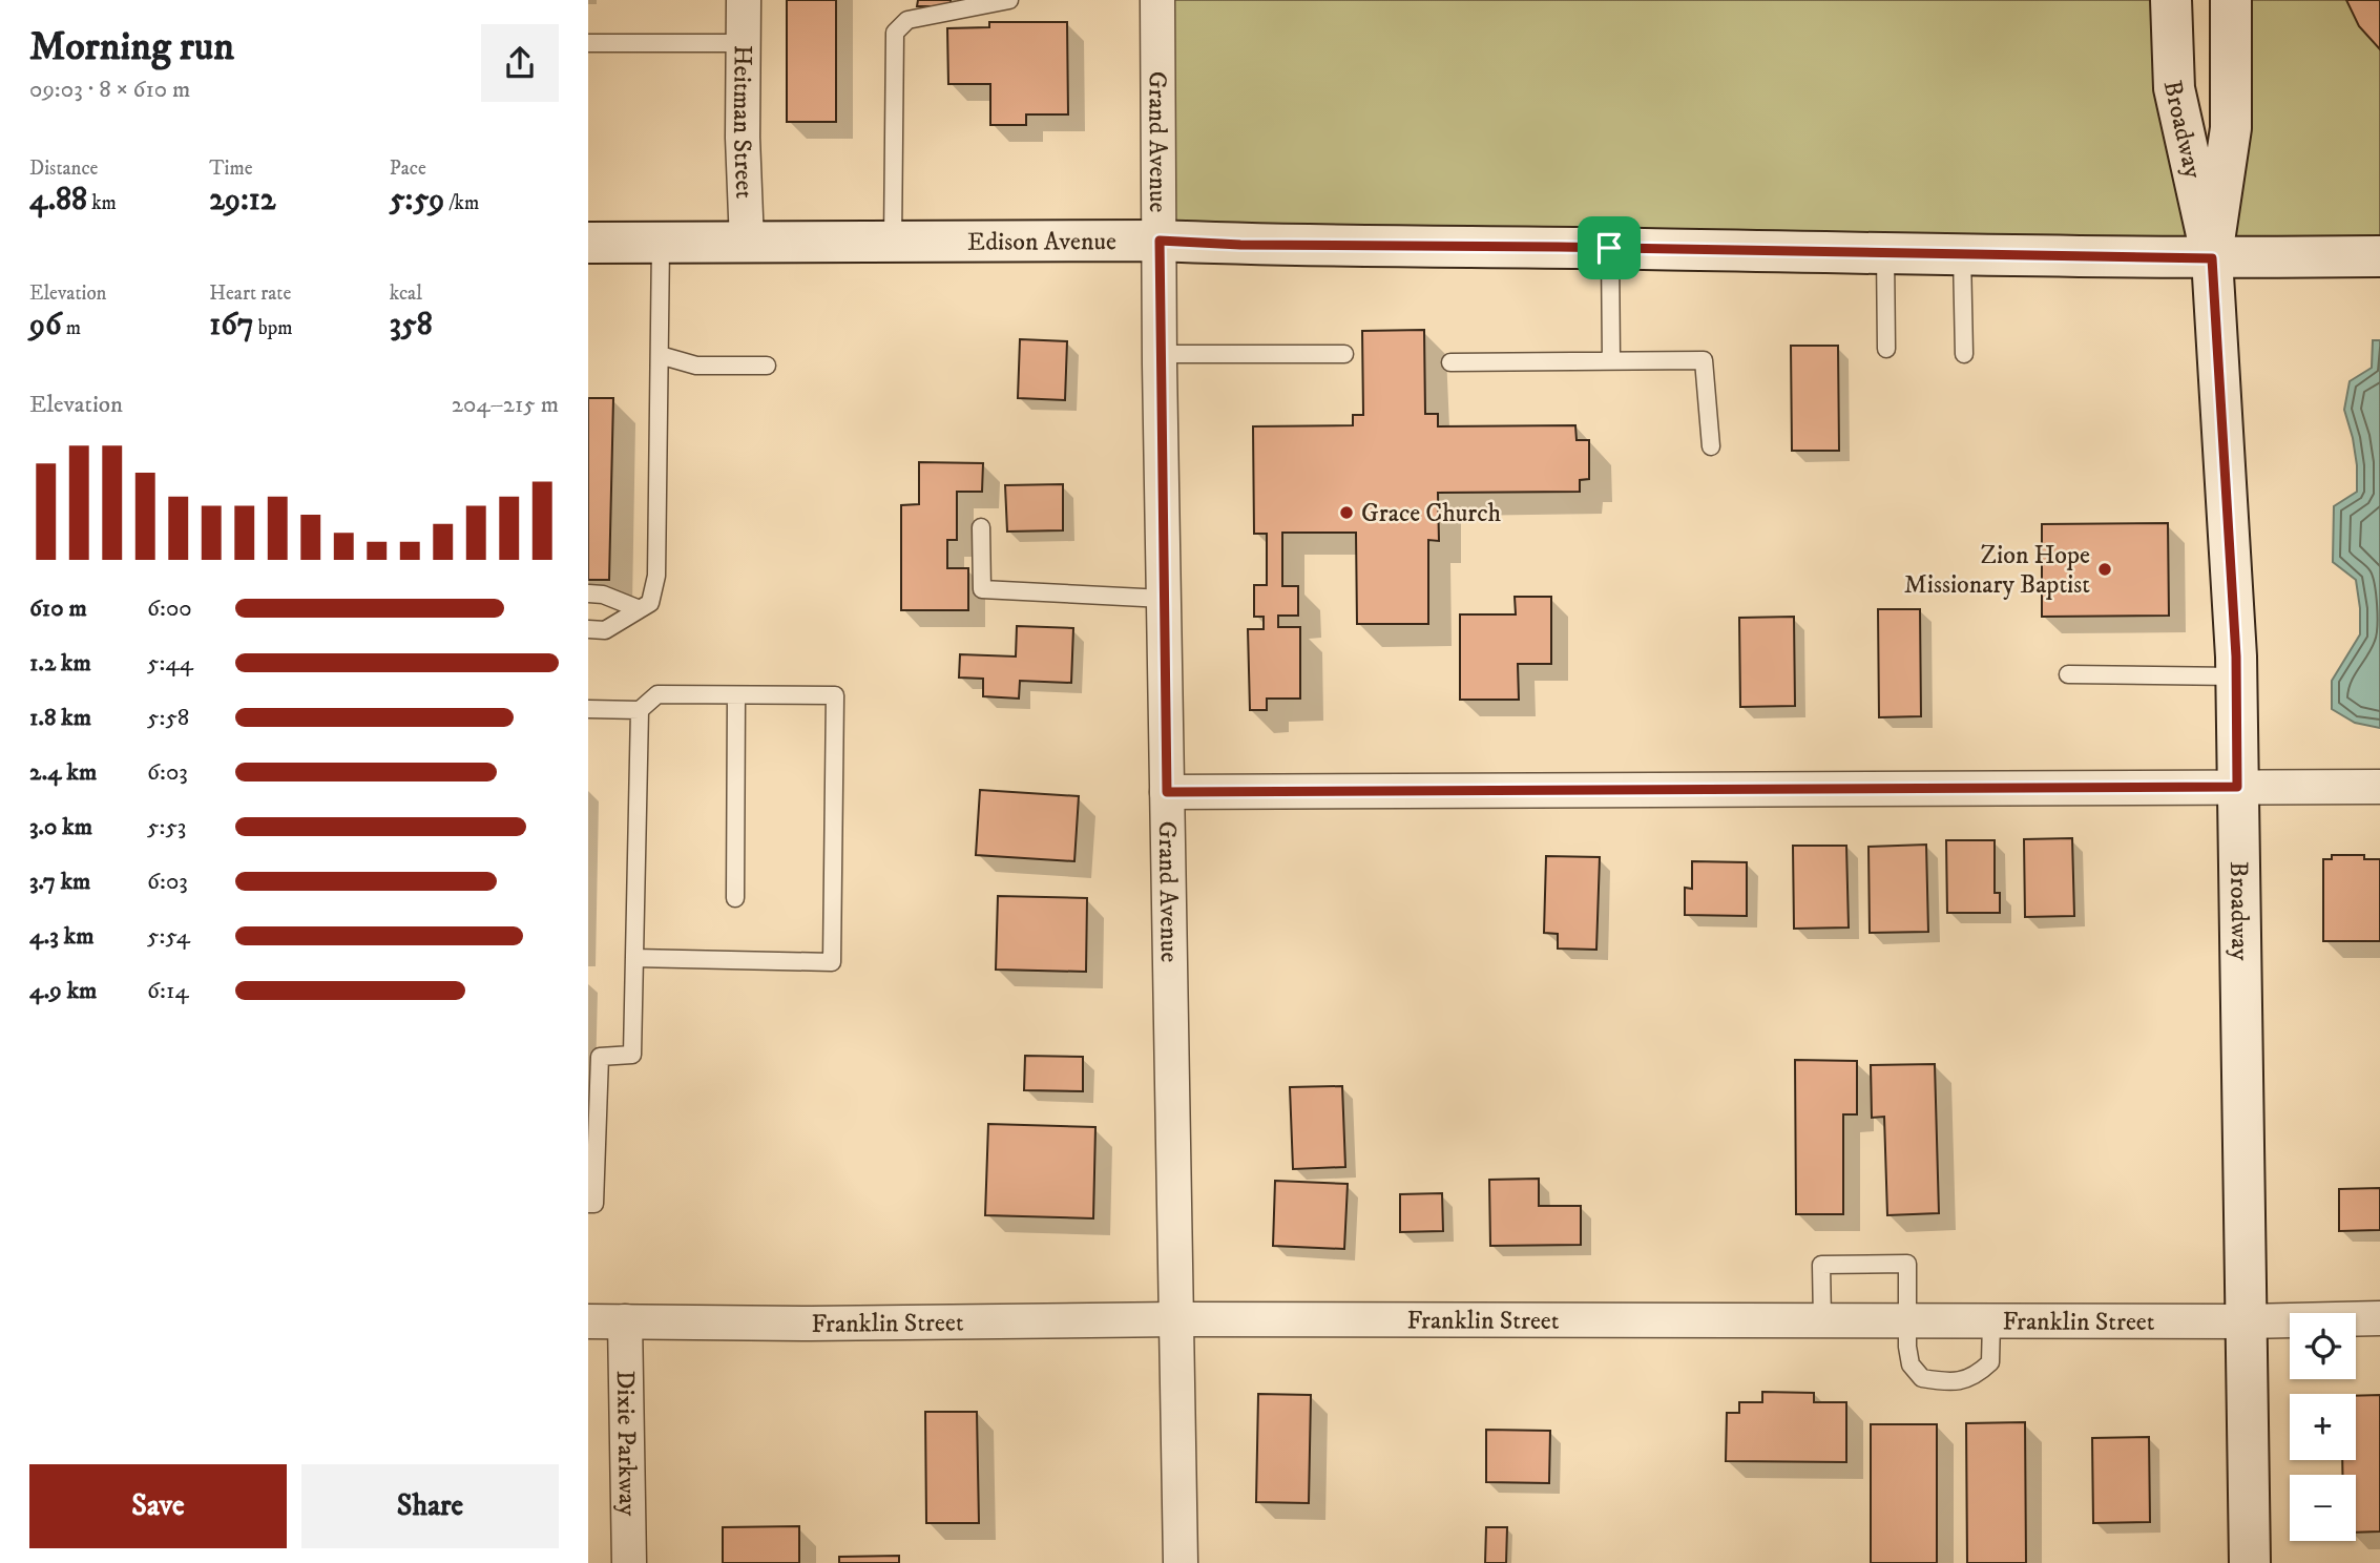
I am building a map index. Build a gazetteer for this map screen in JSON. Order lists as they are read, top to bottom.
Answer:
{
  "streets": {
    "street": [
      "Heitman Street",
      "Broadway",
      "Grand Avenue",
      "Edison Avenue",
      "Franklin Street",
      "Dixie Parkway"
    ]
  },
  "crossings": [
    ["Heitman Street", "Edison Avenue"],
    ["Broadway", "Edison Avenue"],
    ["Broadway", "Franklin Street"],
    ["Grand Avenue", "Edison Avenue"],
    ["Grand Avenue", "Franklin Street"],
    ["Franklin Street", "Dixie Parkway"]
  ],
  "places": ["Grace Church", "Zion Hope Missionary Baptist"],
  "page": {
    "heading": ["Morning run", "09:03 · 8 × 610 m"],
    "stats": [
      ["Distance", "4.88 km"],
      ["Time", "29:12"],
      ["Pace", "5:59 /km"],
      ["Elevation", "96 m"],
      ["Heart rate", "167 bpm"],
      ["kcal", "358"]
    ],
    "chart": ["Elevation", "204–215 m"],
    "list": [
      {
        "name": "610 m",
        "note": "6:00"
      },
      {
        "name": "1.2 km",
        "note": "5:44"
      },
      {
        "name": "1.8 km",
        "note": "5:58"
      },
      {
        "name": "2.4 km",
        "note": "6:03"
      },
      {
        "name": "3.0 km",
        "note": "5:53"
      },
      {
        "name": "3.7 km",
        "note": "6:03"
      },
      {
        "name": "4.3 km",
        "note": "5:54"
      },
      {
        "name": "4.9 km",
        "note": "6:14"
      }
    ],
    "map_buttons": ["+", "−"],
    "buttons": ["Save", "Share"]
  }
}
